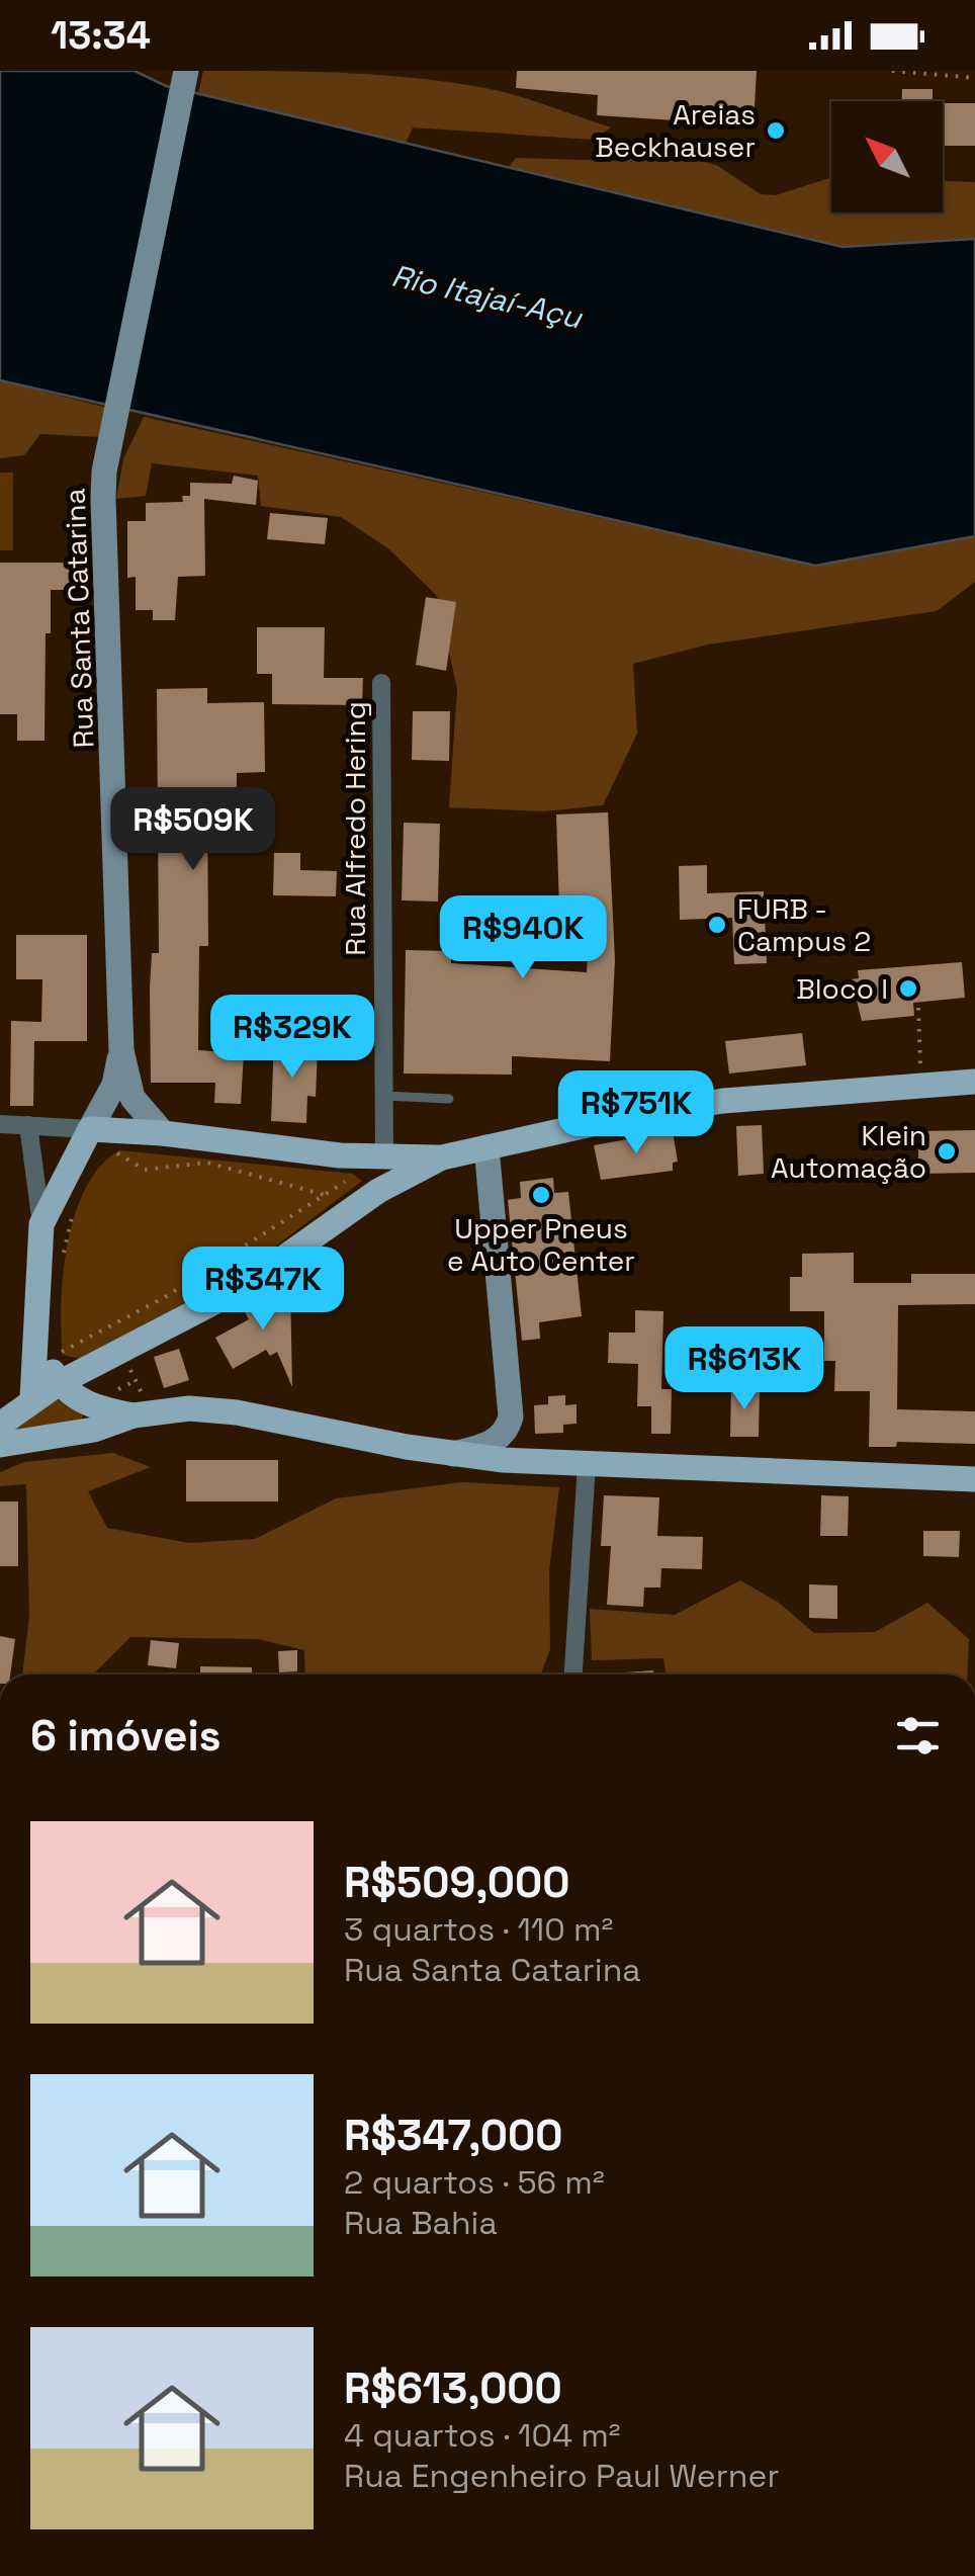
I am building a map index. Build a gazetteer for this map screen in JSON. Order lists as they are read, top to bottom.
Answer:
{
  "streets": {
    "main road": ["Rua Santa Catarina"],
    "street": ["Rua Alfredo Hering"]
  },
  "water": ["Rio Itajaí-Açu"],
  "places": [
    "Areias Beckhauser",
    "FURB - Campus 2",
    "Bloco I",
    "Klein Automação",
    "Upper Pneus e Auto Center"
  ],
  "north": "top left",
  "page": {
    "status": "13:34",
    "price": [
      "R$509K",
      "R$940K",
      "R$329K",
      "R$751K",
      "R$347K",
      "R$613K"
    ],
    "heading": "6 imóveis",
    "list": [
      {
        "name": "R$509,000",
        "note": "3 quartos · 110 m² · Rua Santa Catarina"
      },
      {
        "name": "R$347,000",
        "note": "2 quartos · 56 m² · Rua Bahia"
      },
      {
        "name": "R$613,000",
        "note": "4 quartos · 104 m² · Rua Engenheiro Paul Werner"
      }
    ]
  }
}
